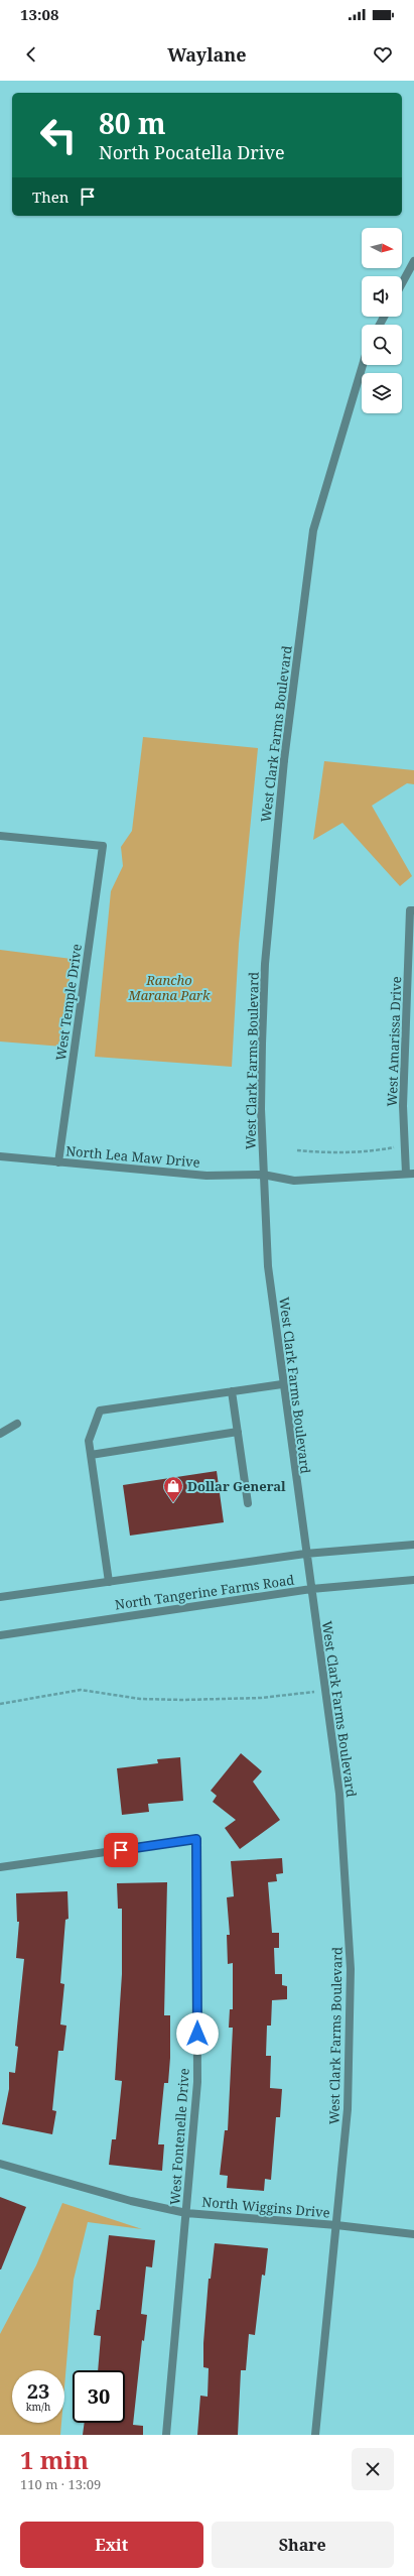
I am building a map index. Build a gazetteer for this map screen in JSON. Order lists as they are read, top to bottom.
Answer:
{
  "streets": {
    "street": [
      "West Clark Farms Boulevard",
      "West Temple Drive",
      "West Amarissa Drive",
      "North Lea Maw Drive",
      "North Tangerine Farms Road",
      "West Fontenelle Drive",
      "North Wiggins Drive"
    ]
  },
  "crossings": [
    ["West Clark Farms Boulevard", "North Lea Maw Drive"],
    ["West Clark Farms Boulevard", "North Tangerine Farms Road"],
    ["West Clark Farms Boulevard", "North Wiggins Drive"],
    ["West Temple Drive", "North Lea Maw Drive"],
    ["West Amarissa Drive", "North Lea Maw Drive"],
    ["West Fontenelle Drive", "North Wiggins Drive"]
  ],
  "parks": ["Rancho Marana Park"],
  "places": {
    "shop": ["Dollar General"]
  },
  "north": "right",
  "page": {
    "status": "13:08",
    "header": "Waylane",
    "turn": ["80 m", "North Pocatella Drive"],
    "then": "Then",
    "speed": "23 km/h",
    "limit": "30",
    "heading": ["1 min", "110 m · 13:09"],
    "buttons": ["Exit", "Share"]
  }
}
